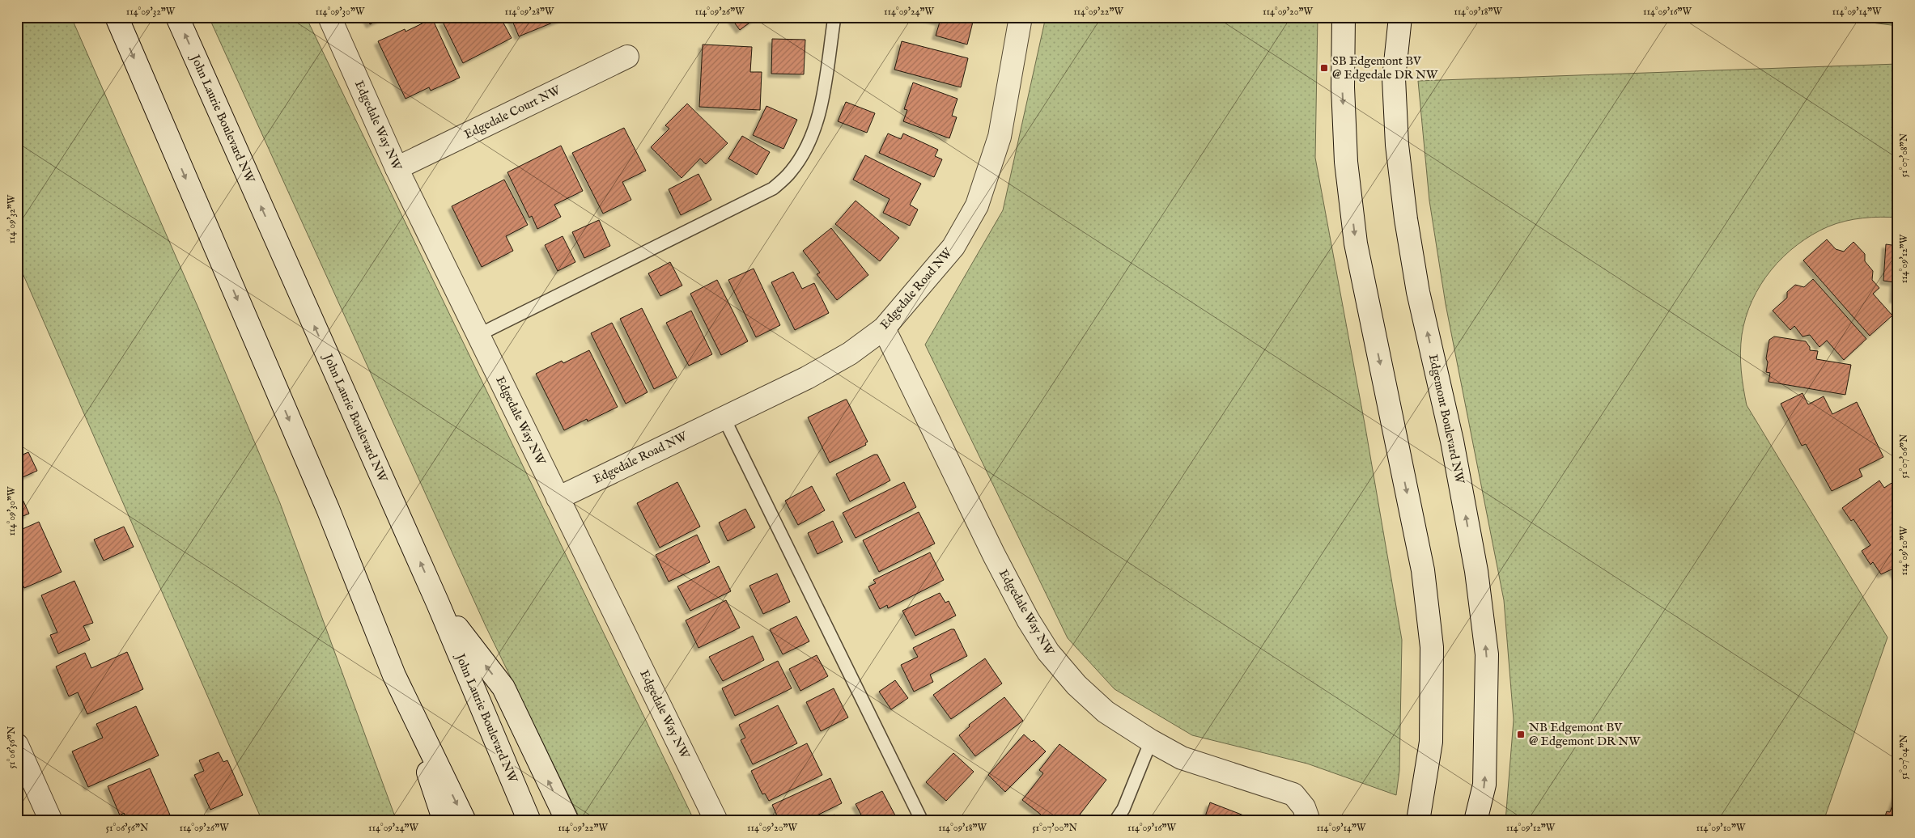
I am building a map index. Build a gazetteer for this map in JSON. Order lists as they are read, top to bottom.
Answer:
{
  "streets": {
    "main road": [
      "Edgedale Court NW",
      "John Laurie Boulevard NW",
      "Edgedale Way NW",
      "Edgedale Road NW",
      "Edgemont Boulevard NW"
    ]
  },
  "crossings": [
    ["Edgedale Court NW", "Edgedale Way NW"],
    ["Edgedale Way NW", "Edgedale Road NW"]
  ],
  "places": {
    "transit": ["SB Edgemont BV @ Edgedale DR NW", "NB Edgemont BV @ Edgemont DR NW"]
  },
  "coordinates": [
    "114°09'32\"W",
    "114°09'30\"W",
    "114°09'28\"W",
    "114°09'26\"W",
    "114°09'24\"W",
    "114°09'22\"W",
    "114°09'20\"W",
    "114°09'18\"W",
    "114°09'16\"W",
    "114°09'14\"W",
    "51°07'08\"N",
    "114°09'12\"W",
    "51°07'06\"N",
    "114°09'10\"W",
    "51°06'56\"N",
    "51°07'04\"N",
    "51°07'00\"N"
  ]
}
